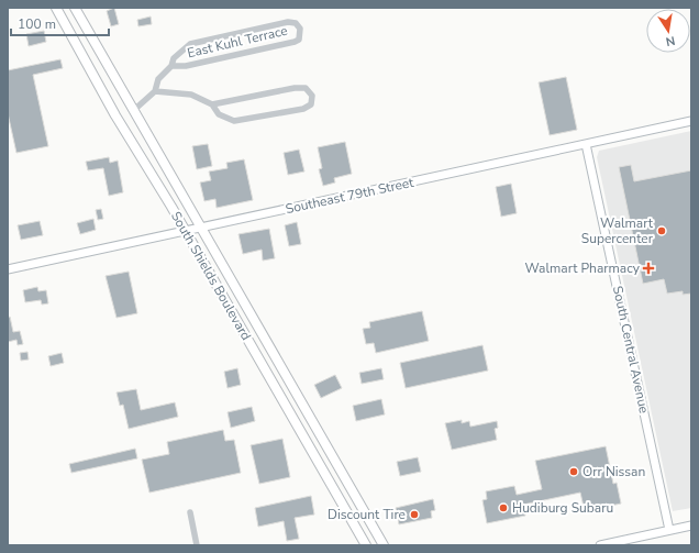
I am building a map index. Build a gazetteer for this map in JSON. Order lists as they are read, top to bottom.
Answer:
{
  "streets": {
    "main road": ["South Shields Boulevard"],
    "street": ["East Kuhl Terrace", "Southeast 79th Street", "South Central Avenue"]
  },
  "crossings": [
    ["Southeast 79th Street", "South Shields Boulevard"],
    ["Southeast 79th Street", "South Central Avenue"]
  ],
  "places": {
    "other": [
      "Walmart Supercenter",
      "Orr Nissan",
      "Hudiburg Subaru",
      "Discount Tire"
    ],
    "health": ["Walmart Pharmacy"]
  },
  "scale_bar": "100 m",
  "north": "bottom"
}
